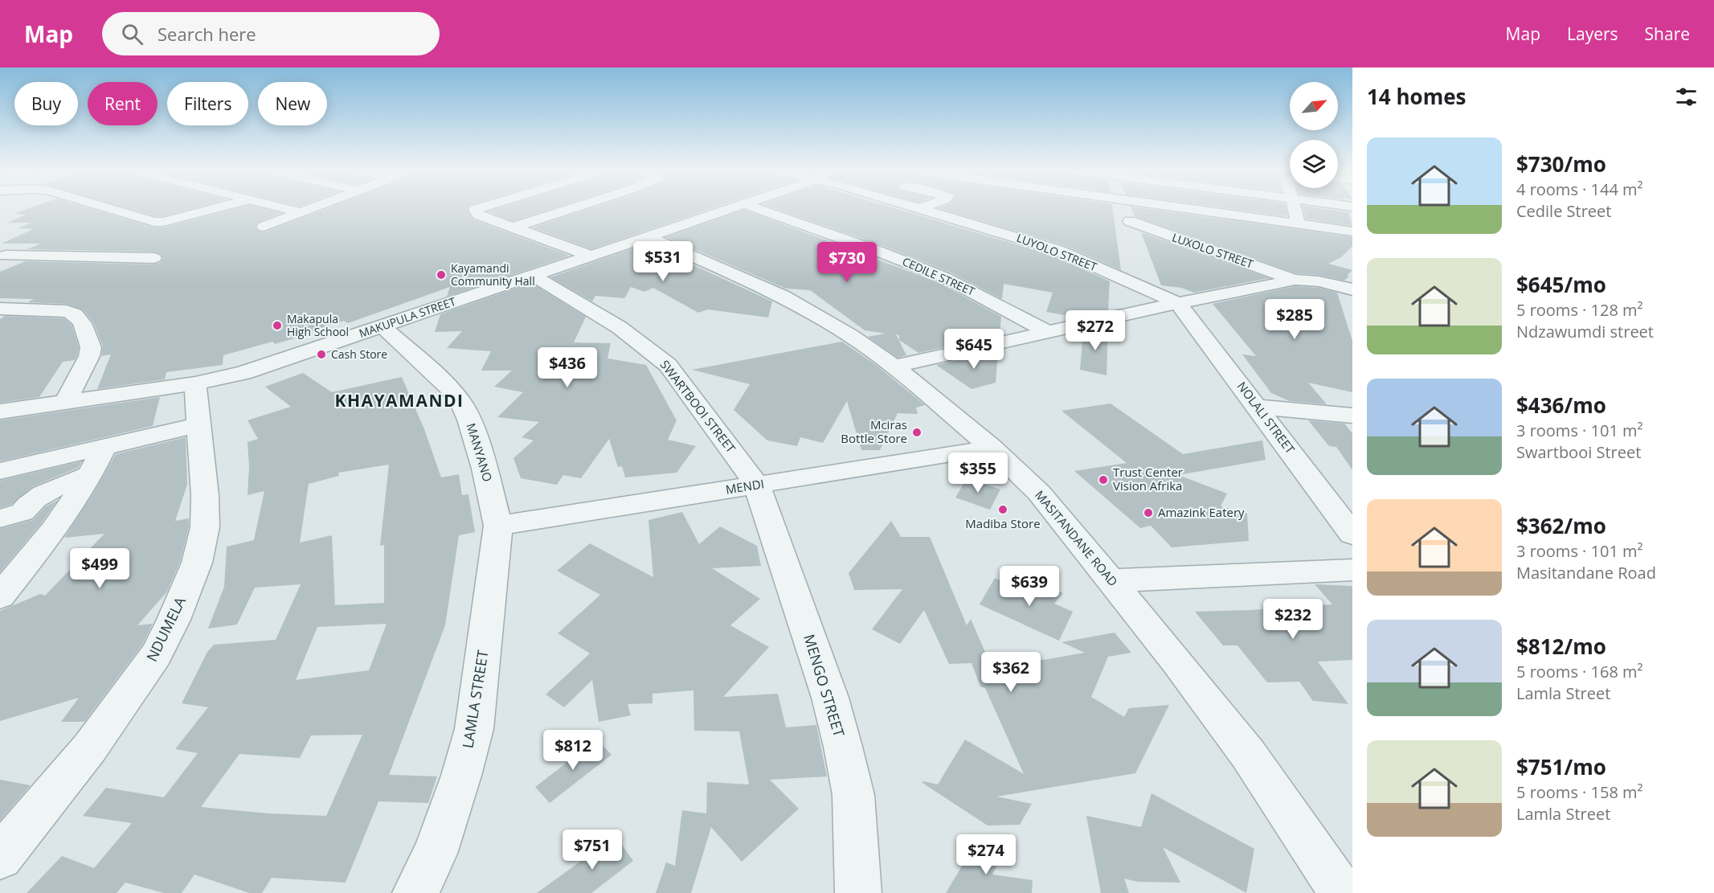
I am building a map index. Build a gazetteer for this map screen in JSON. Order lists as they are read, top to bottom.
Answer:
{
  "streets": {
    "street": [
      "LUXOLO STREET",
      "LUYOLO STREET",
      "CEDILE STREET",
      "MAKUPULA STREET",
      "SWARTBOOI STREET",
      "NOLALI STREET",
      "MANYANO",
      "MENDI",
      "MASITANDANE ROAD",
      "NDUMELA",
      "MENGO STREET",
      "LAMLA STREET"
    ]
  },
  "crossings": [
    ["LUYOLO STREET", "NOLALI STREET"],
    ["MAKUPULA STREET", "SWARTBOOI STREET"],
    ["MAKUPULA STREET", "MANYANO"],
    ["MAKUPULA STREET", "MASITANDANE ROAD"],
    ["MAKUPULA STREET", "NDUMELA"],
    ["SWARTBOOI STREET", "MENDI"],
    ["SWARTBOOI STREET", "MENGO STREET"],
    ["MANYANO", "MENDI"],
    ["MANYANO", "LAMLA STREET"],
    ["MENDI", "MASITANDANE ROAD"],
    ["MENDI", "MENGO STREET"],
    ["MENDI", "LAMLA STREET"]
  ],
  "districts": ["KHAYAMANDI"],
  "places": [
    "Kayamandi Community Hall",
    "Makapula High School",
    "Cash Store",
    "Mciras Bottle Store",
    "Trust Center Vision Afrika",
    "Madiba Store",
    "Amazink Eatery"
  ],
  "north": "top right",
  "page": {
    "header": "Map",
    "search": "Search here",
    "nav": ["Map", "Layers", "Share"],
    "heading": "14 homes",
    "chip": [
      "Buy",
      "Rent",
      "Filters",
      "New"
    ],
    "list": [
      {
        "name": "$730/mo",
        "note": "4 rooms · 144 m² · Cedile Street"
      },
      {
        "name": "$645/mo",
        "note": "5 rooms · 128 m² · Ndzawumdi street"
      },
      {
        "name": "$436/mo",
        "note": "3 rooms · 101 m² · Swartbooi Street"
      },
      {
        "name": "$362/mo",
        "note": "3 rooms · 101 m² · Masitandane Road"
      },
      {
        "name": "$812/mo",
        "note": "5 rooms · 168 m² · Lamla Street"
      },
      {
        "name": "$751/mo",
        "note": "5 rooms · 158 m² · Lamla Street"
      }
    ],
    "price": [
      "$531",
      "$730",
      "$285",
      "$272",
      "$645",
      "$436",
      "$355",
      "$499",
      "$639",
      "$232",
      "$362",
      "$812",
      "$751",
      "$274"
    ]
  }
}
